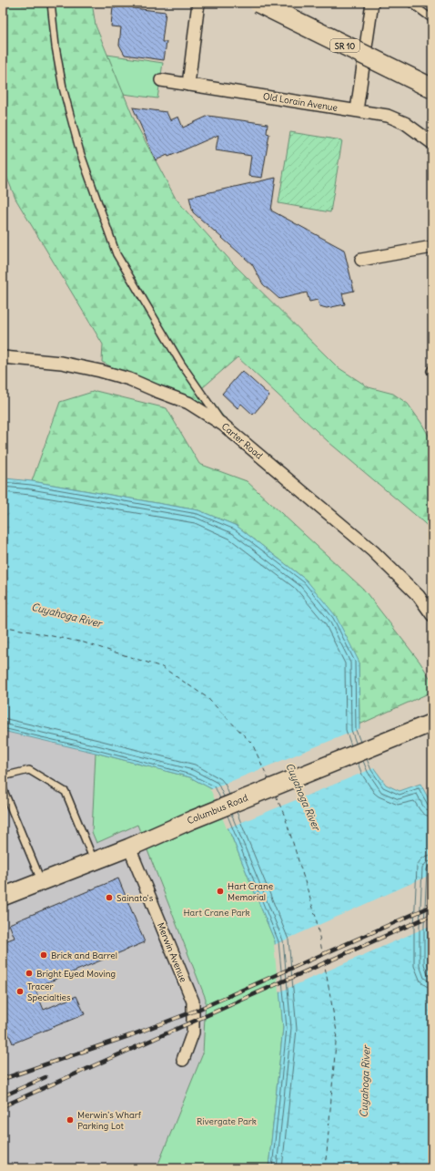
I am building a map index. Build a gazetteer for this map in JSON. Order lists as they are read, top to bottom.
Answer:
{
  "streets": {
    "main road": ["SR 10"],
    "street": [
      "Old Lorain Avenue",
      "Carter Road",
      "Columbus Road",
      "Merwin Avenue"
    ]
  },
  "crossings": [
    ["Columbus Road", "Merwin Avenue"]
  ],
  "water": ["Cuyahoga River"],
  "parks": ["Hart Crane Park", "Rivergate Park"],
  "places": [
    "Hart Crane Memorial",
    "Sainato's",
    "Brick and Barrel",
    "Bright Eyed Moving",
    "Tracer Specialties",
    "Merwin's Wharf Parking Lot"
  ]
}
